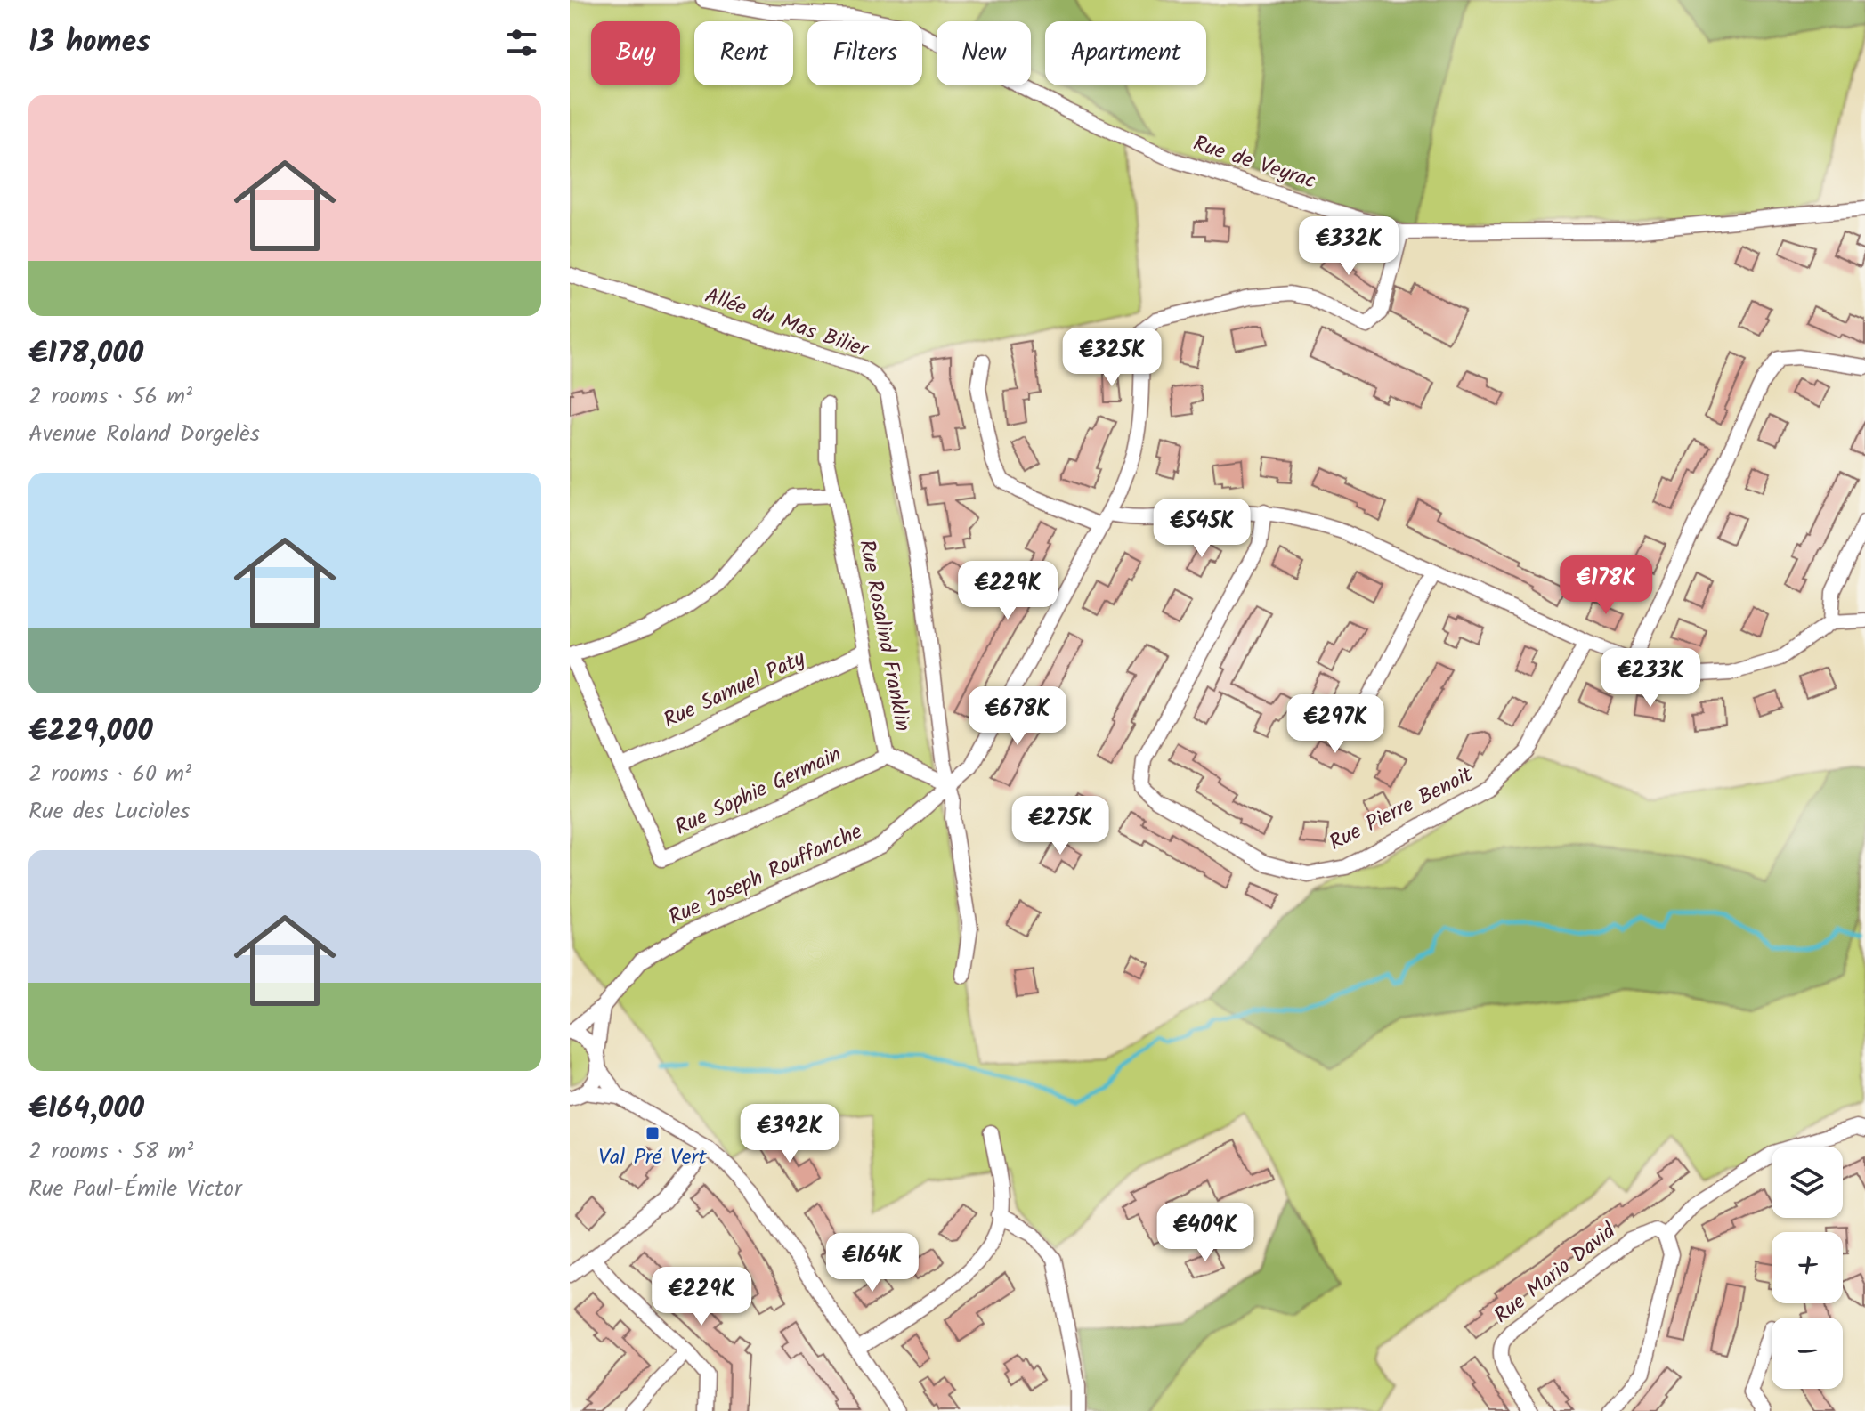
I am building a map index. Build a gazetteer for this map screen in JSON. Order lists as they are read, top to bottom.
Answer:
{
  "streets": {
    "street": [
      "Rue de Veyrac",
      "Allée du Mas Bilier",
      "Rue Rosalind Franklin",
      "Rue Samuel Paty",
      "Rue Sophie Germain",
      "Rue Pierre Benoit",
      "Rue Joseph Rouffanche",
      "Rue Mario David"
    ]
  },
  "crossings": [
    ["Rue de Veyrac", "Rue Joseph Rouffanche"],
    ["Allée du Mas Bilier", "Rue Rosalind Franklin"],
    ["Allée du Mas Bilier", "Rue Joseph Rouffanche"],
    ["Rue Rosalind Franklin", "Rue Samuel Paty"],
    ["Rue Rosalind Franklin", "Rue Sophie Germain"],
    ["Rue Rosalind Franklin", "Rue Joseph Rouffanche"],
    ["Rue Samuel Paty", "Rue Sophie Germain"]
  ],
  "places": {
    "transit": ["Val Pré Vert"]
  },
  "page": {
    "heading": "13 homes",
    "chip": [
      "Buy",
      "Rent",
      "Filters",
      "New",
      "Apartment"
    ],
    "list": [
      {
        "name": "€178,000",
        "note": "2 rooms · 56 m² · Avenue Roland Dorgelès"
      },
      {
        "name": "€229,000",
        "note": "2 rooms · 60 m² · Rue des Lucioles"
      },
      {
        "name": "€164,000",
        "note": "2 rooms · 58 m² · Rue Paul-Émile Victor"
      }
    ],
    "price": [
      "€332K",
      "€325K",
      "€545K",
      "€178K",
      "€229K",
      "€233K",
      "€678K",
      "€297K",
      "€275K",
      "€392K",
      "€409K",
      "€164K",
      "€229K"
    ],
    "map_buttons": ["+", "−"]
  }
}
